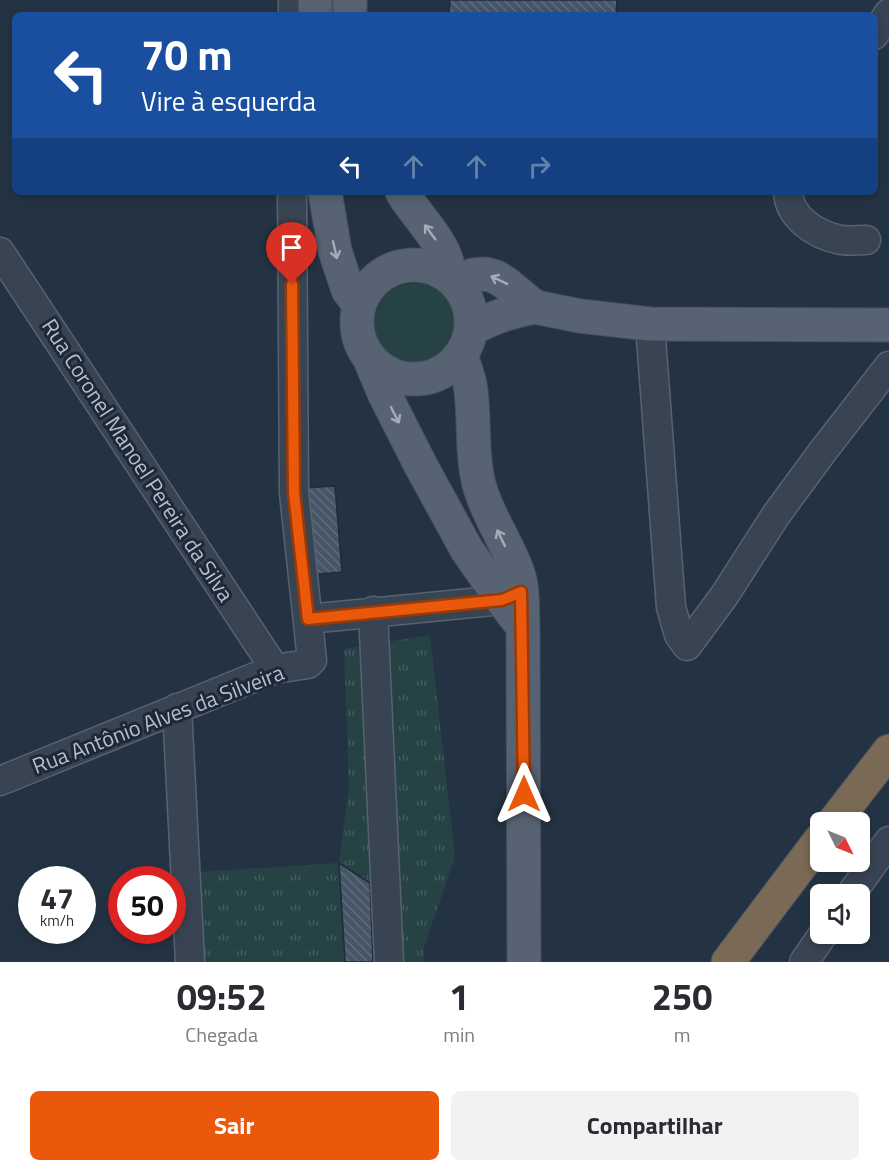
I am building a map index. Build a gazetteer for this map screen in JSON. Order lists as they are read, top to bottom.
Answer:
{
  "streets": {
    "street": ["Rua Coronel Manoel Pereira da Silva", "Rua Antônio Alves da Silveira"]
  },
  "crossings": [
    ["Rua Coronel Manoel Pereira da Silva", "Rua Antônio Alves da Silveira"]
  ],
  "north": "bottom right",
  "page": {
    "turn": ["70 m", "Vire à esquerda"],
    "speed": "47 km/h",
    "limit": "50",
    "eta": [
      "09:52",
      "Chegada",
      "1",
      "min",
      "250",
      "m"
    ],
    "buttons": ["Sair", "Compartilhar"]
  }
}
